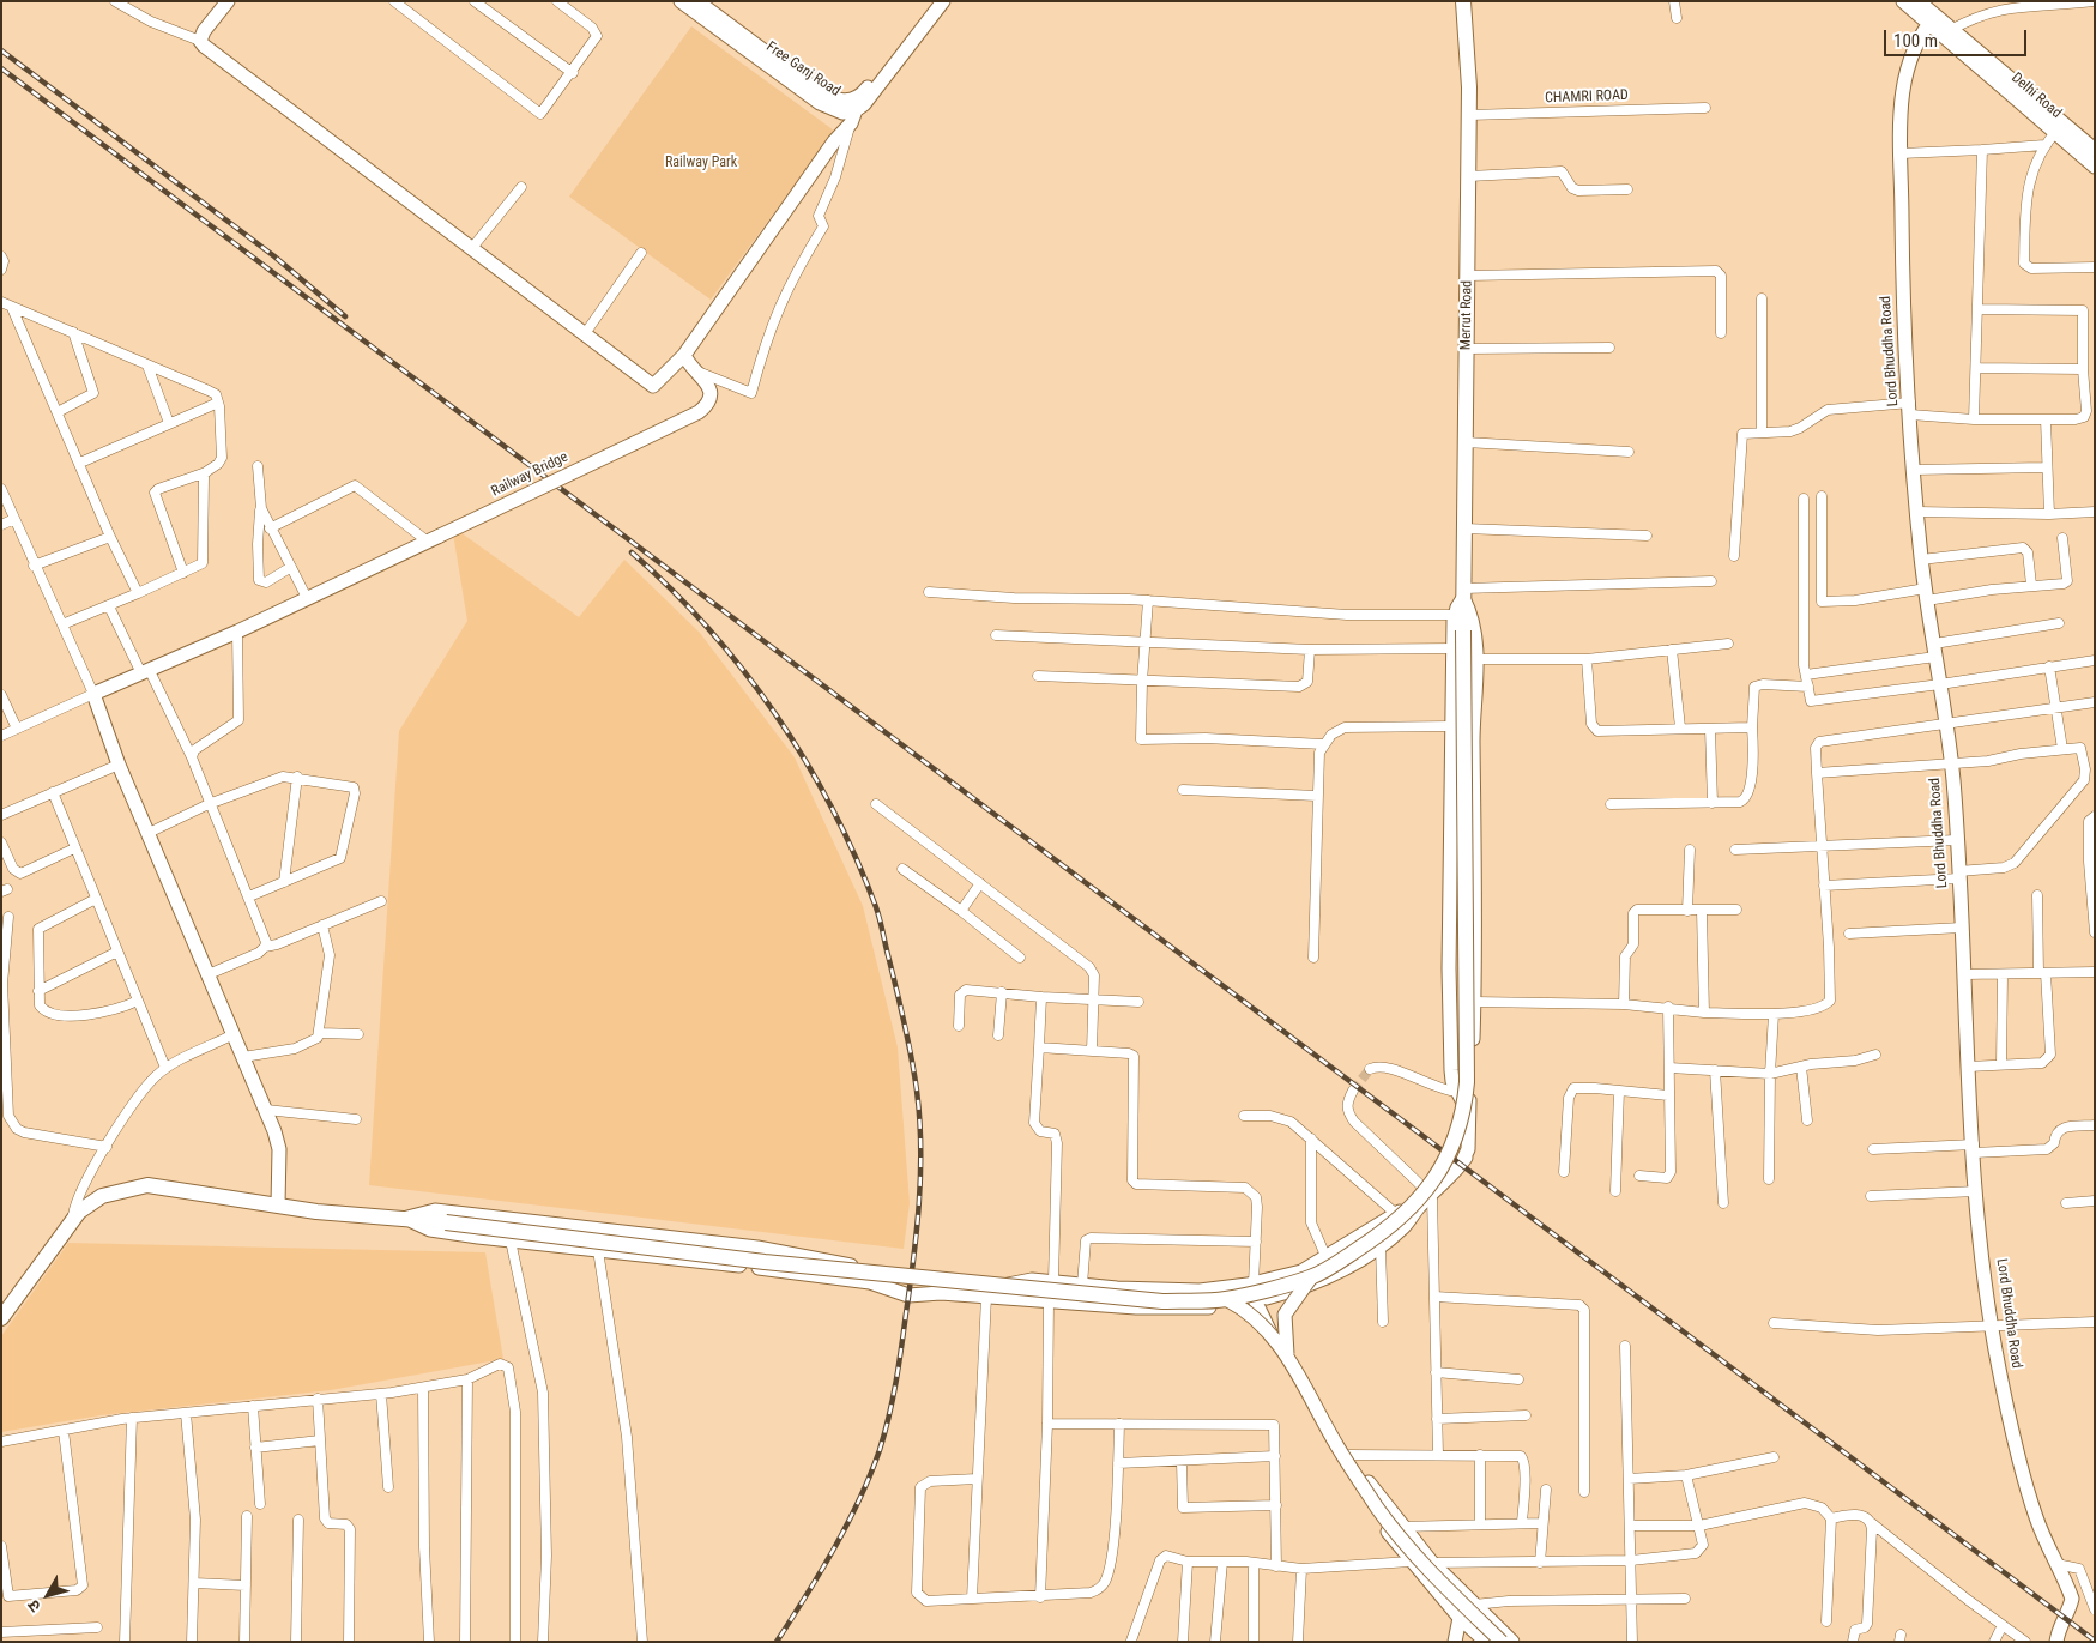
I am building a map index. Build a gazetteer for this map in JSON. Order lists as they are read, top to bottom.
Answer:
{
  "streets": {
    "main road": ["Merrut Road"],
    "street": [
      "Free Ganj Road",
      "Delhi Road",
      "CHAMRI ROAD",
      "Lord Bhuddha Road",
      "Railway Bridge"
    ]
  },
  "crossings": [
    ["Delhi Road", "Lord Bhuddha Road"],
    ["CHAMRI ROAD", "Merrut Road"]
  ],
  "parks": ["Railway Park"],
  "scale_bar": "100 m",
  "north": "bottom left"
}
